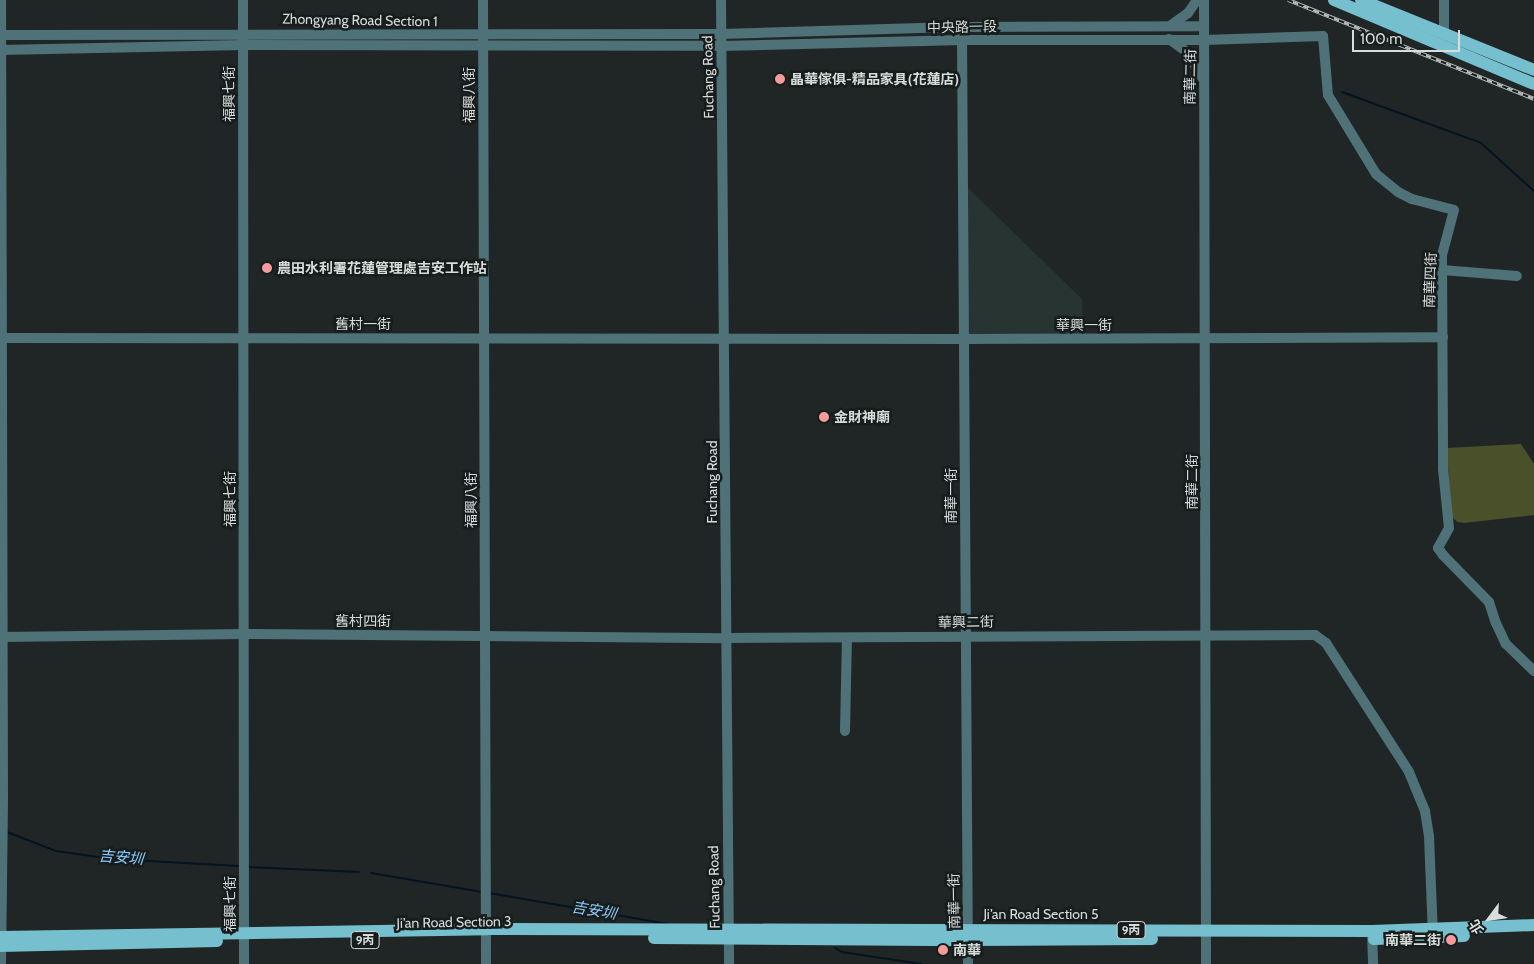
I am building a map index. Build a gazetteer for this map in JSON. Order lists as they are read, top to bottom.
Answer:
{
  "streets": {
    "main road": ["Ji’an Road Section 5", "Ji’an Road Section 3", "9丙"],
    "street": [
      "Zhongyang Road Section 1",
      "中央路一段",
      "Fuchang Road",
      "南華二街",
      "福興七街",
      "福興八街",
      "南華四街",
      "舊村一街",
      "華興一街",
      "南華一街",
      "舊村四街",
      "華興二街"
    ]
  },
  "crossings": [
    ["Zhongyang Road Section 1", "中央路一段"],
    ["Zhongyang Road Section 1", "Fuchang Road"],
    ["Zhongyang Road Section 1", "福興七街"],
    ["Zhongyang Road Section 1", "福興八街"],
    ["中央路一段", "Fuchang Road"],
    ["中央路一段", "南華二街"],
    ["中央路一段", "南華四街"],
    ["中央路一段", "南華一街"],
    ["Fuchang Road", "舊村一街"],
    ["Fuchang Road", "華興一街"],
    ["Fuchang Road", "舊村四街"],
    ["Fuchang Road", "華興二街"],
    ["Fuchang Road", "Ji’an Road Section 5"],
    ["Fuchang Road", "Ji’an Road Section 3"],
    ["南華二街", "南華四街"],
    ["南華二街", "華興一街"],
    ["南華二街", "華興二街"],
    ["南華二街", "Ji’an Road Section 5"],
    ["福興七街", "舊村一街"],
    ["福興七街", "舊村四街"],
    ["福興七街", "Ji’an Road Section 3"],
    ["福興八街", "舊村一街"],
    ["福興八街", "舊村四街"],
    ["福興八街", "Ji’an Road Section 3"],
    ["南華四街", "華興一街"],
    ["舊村一街", "華興一街"],
    ["華興一街", "南華一街"],
    ["南華一街", "華興二街"],
    ["南華一街", "Ji’an Road Section 5"],
    ["舊村四街", "華興二街"],
    ["華興二街", "Ji’an Road Section 5"],
    ["Ji’an Road Section 5", "Ji’an Road Section 3"]
  ],
  "water": ["吉安圳"],
  "places": [
    "晶華傢俱-精品家具(花蓮店)",
    "農田水利署花蓮管理處吉安工作站",
    "金財神廟",
    "南華二街",
    "南華"
  ],
  "scale_bar": "100 m",
  "north": "bottom left"
}
